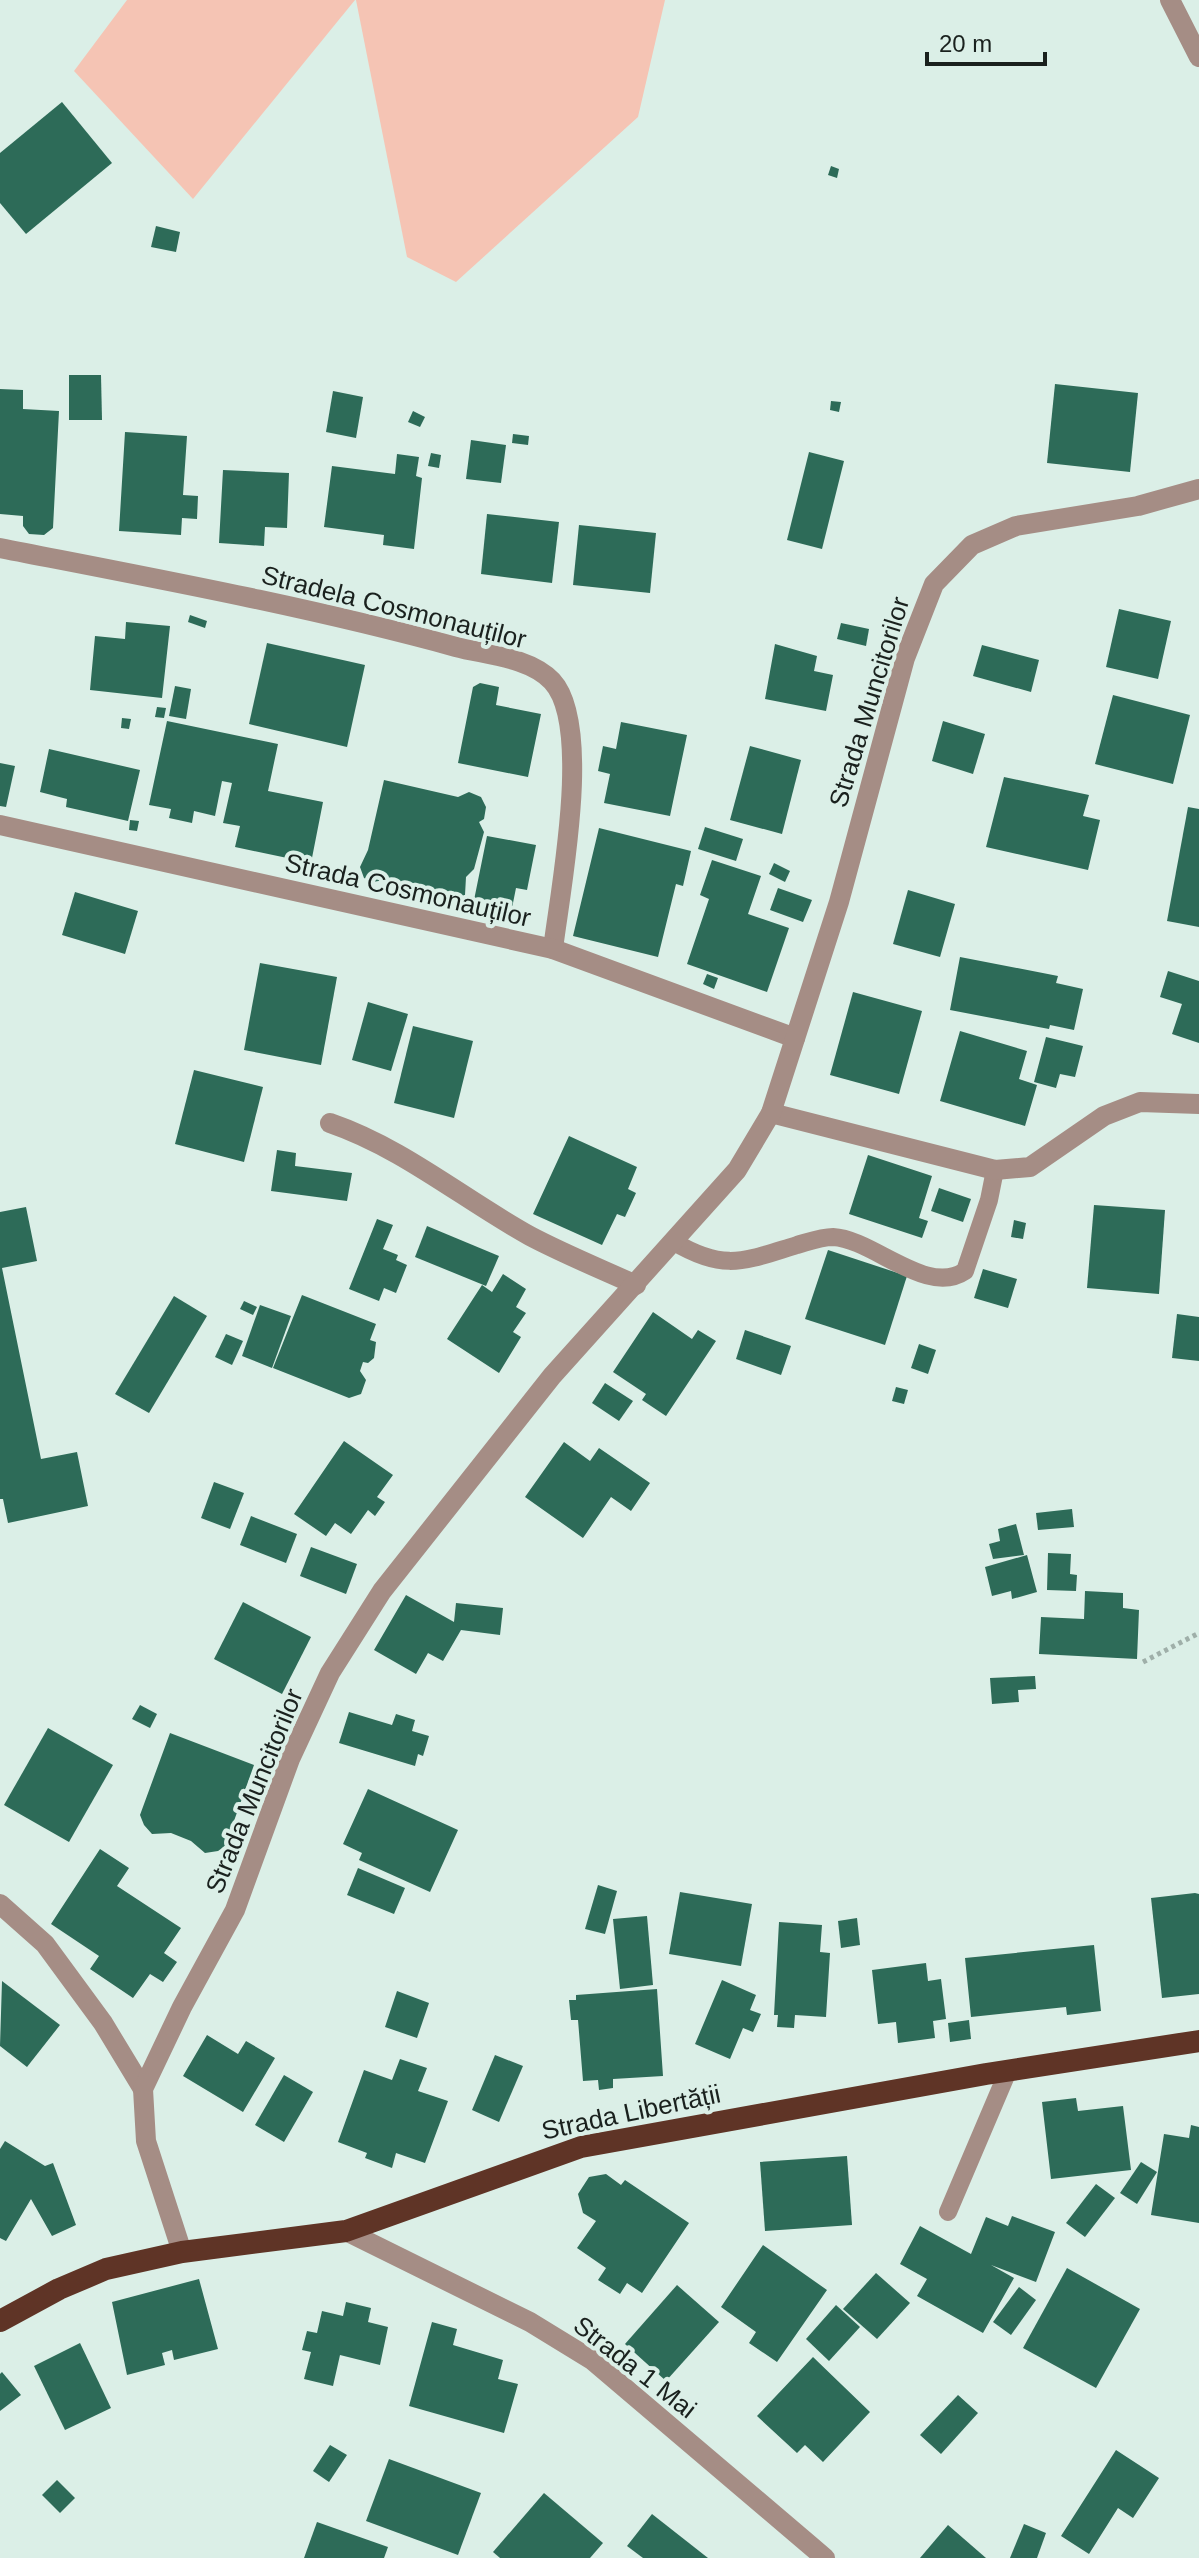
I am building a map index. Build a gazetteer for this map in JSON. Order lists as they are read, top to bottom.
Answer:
{
  "streets": {
    "highway": ["Strada Libertății"],
    "street": [
      "Stradela Cosmonauților",
      "Strada Muncitorilor",
      "Strada Cosmonauților",
      "Strada 1 Mai"
    ]
  },
  "crossings": [
    ["Stradela Cosmonauților", "Strada Cosmonauților"],
    ["Strada Muncitorilor", "Strada Cosmonauților"],
    ["Strada Muncitorilor", "Strada Libertății"],
    ["Strada Libertății", "Strada 1 Mai"]
  ],
  "scale_bar": "20 m"
}
